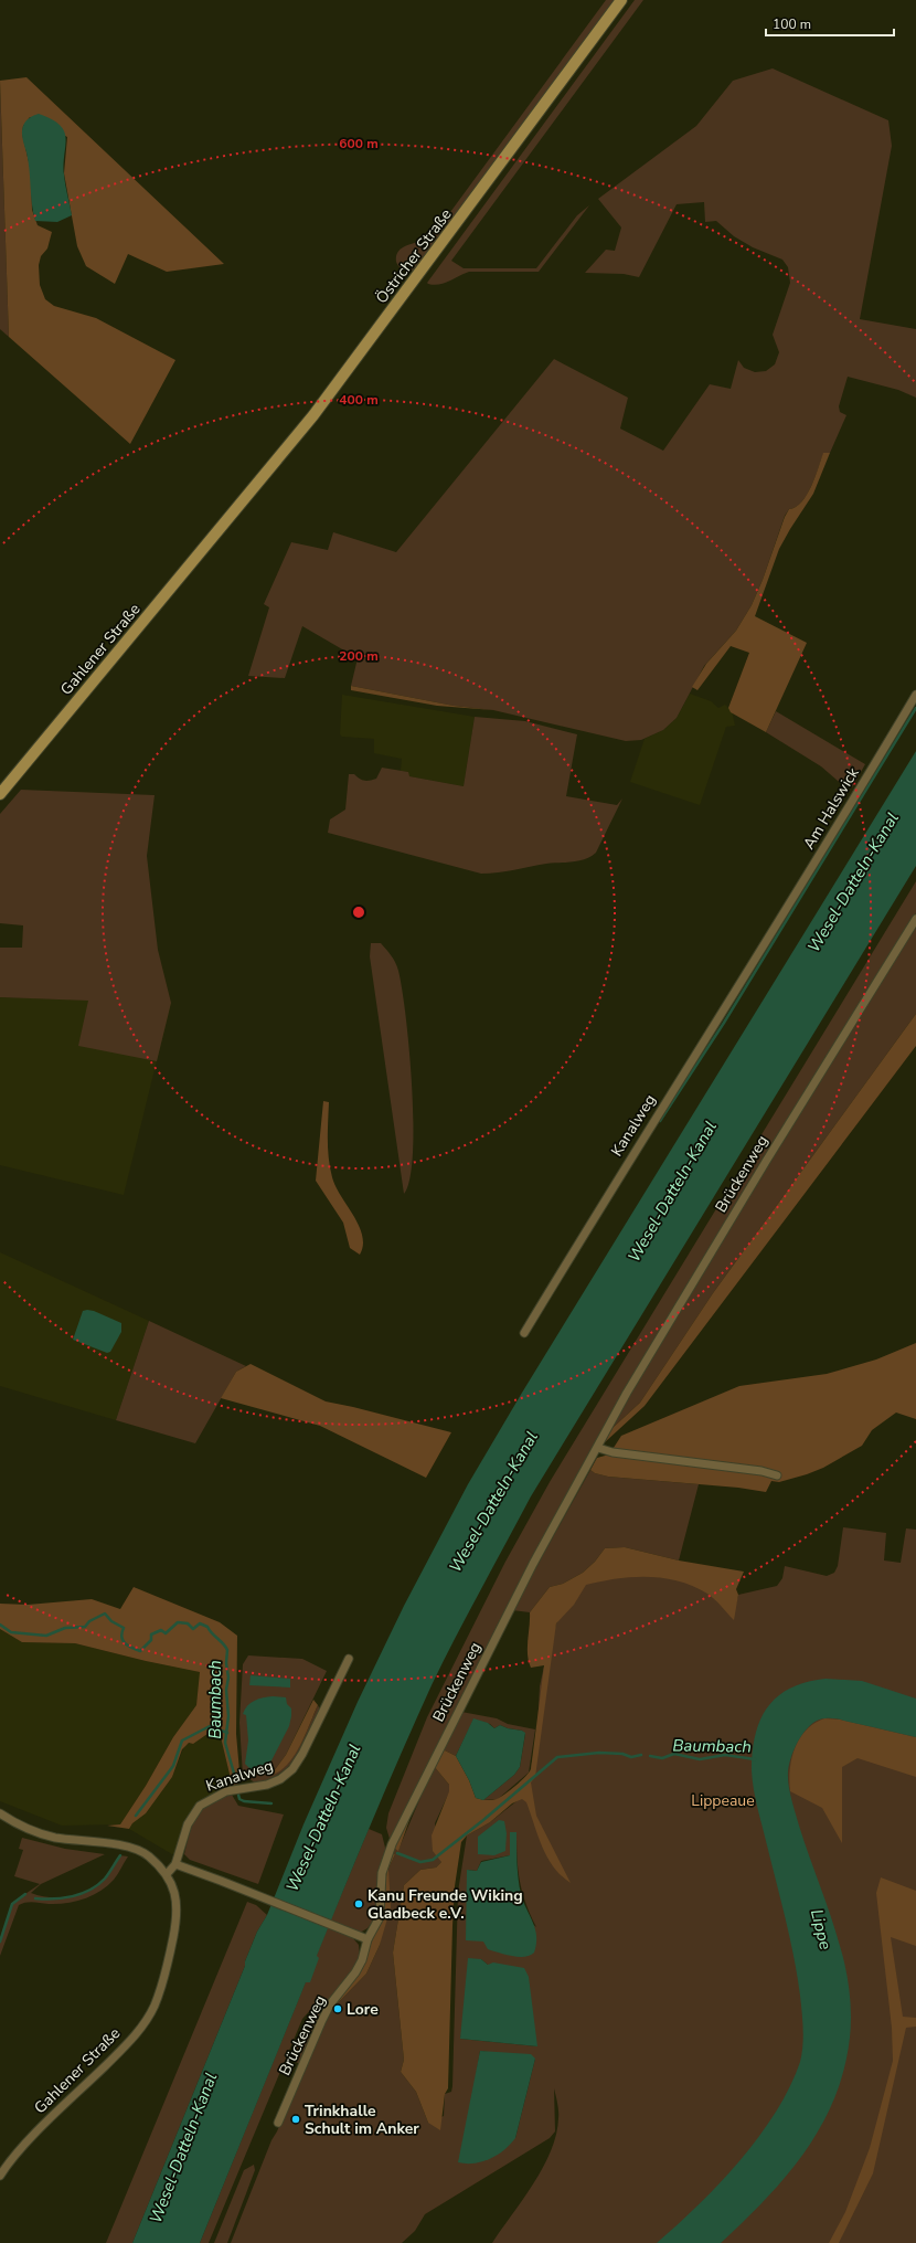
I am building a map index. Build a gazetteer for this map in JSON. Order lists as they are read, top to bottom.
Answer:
{
  "streets": {
    "main road": ["Östricher Straße", "Gahlener Straße"],
    "street": ["Am Halswick", "Kanalweg", "Brückenweg"]
  },
  "crossings": [
    ["Östricher Straße", "Gahlener Straße"],
    ["Gahlener Straße", "Kanalweg"],
    ["Am Halswick", "Kanalweg"]
  ],
  "water": ["Wesel-Datteln-Kanal", "Baumbach", "Lippe"],
  "parks": ["Lippeaue"],
  "places": ["Kanu Freunde Wiking Gladbeck e.V.", "Lore", "Trinkhalle Schult im Anker"],
  "scale_bar": "100 m",
  "rings": ["600 m", "400 m", "200 m"]
}
